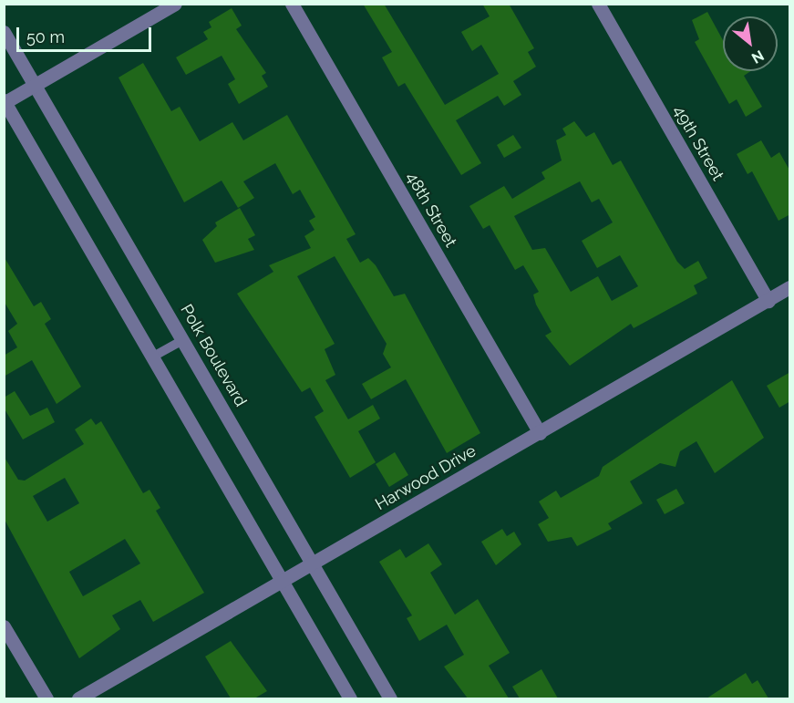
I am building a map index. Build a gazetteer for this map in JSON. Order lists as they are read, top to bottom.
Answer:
{
  "streets": {
    "street": [
      "49th Street",
      "48th Street",
      "Polk Boulevard",
      "Harwood Drive"
    ]
  },
  "crossings": [
    ["49th Street", "Harwood Drive"],
    ["48th Street", "Harwood Drive"],
    ["Polk Boulevard", "Harwood Drive"]
  ],
  "scale_bar": "50 m",
  "north": "bottom right"
}
